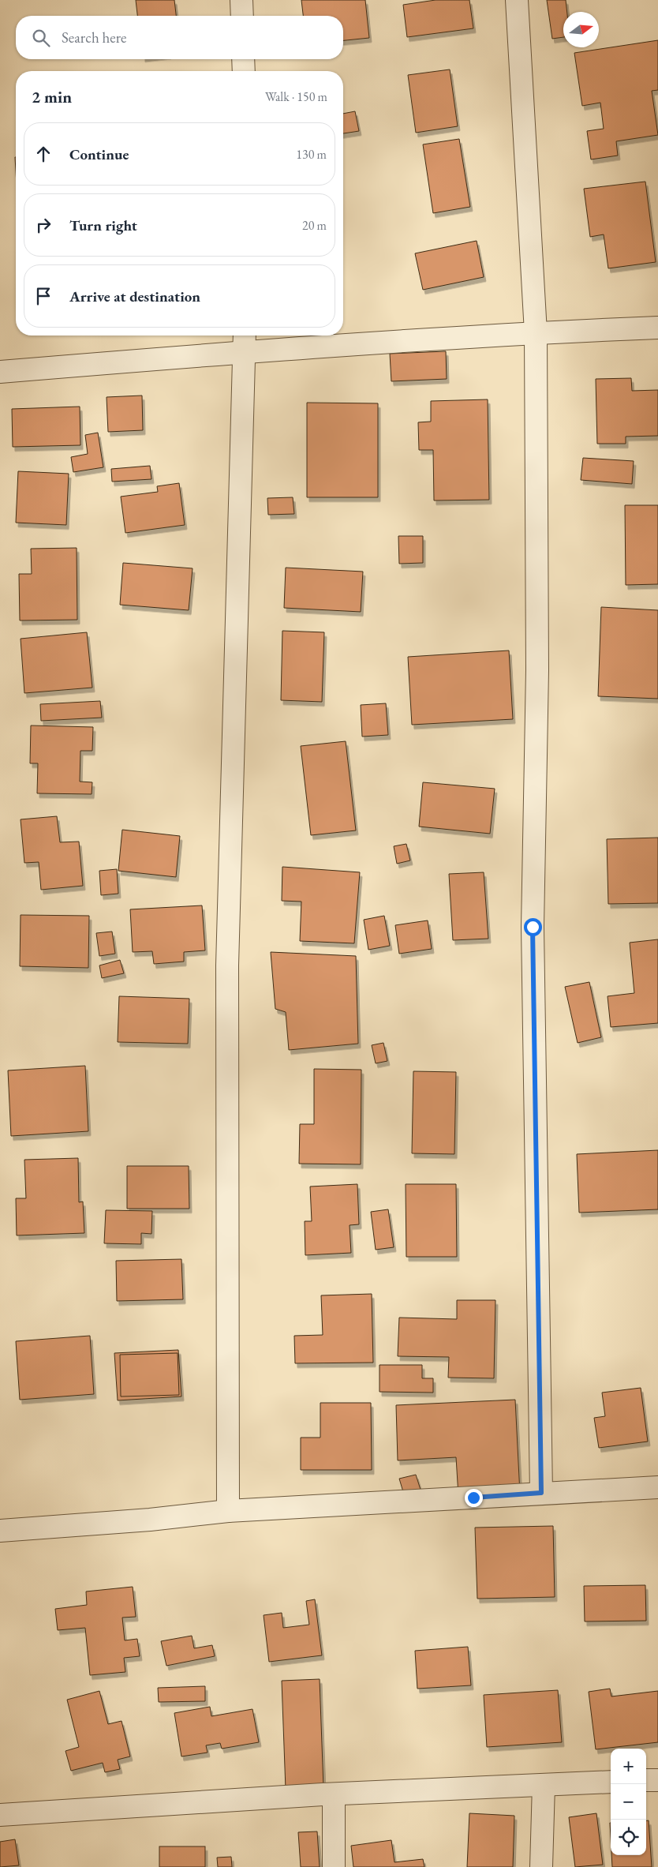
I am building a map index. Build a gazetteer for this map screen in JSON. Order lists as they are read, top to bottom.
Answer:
{
  "north": "right",
  "page": {
    "search": "Search here",
    "heading": ["2 min", "Walk · 150 m"],
    "list": [
      ["Continue", "130 m"],
      ["Turn right", "20 m"],
      "Arrive at destination"
    ],
    "map_buttons": ["+", "−"]
  }
}
